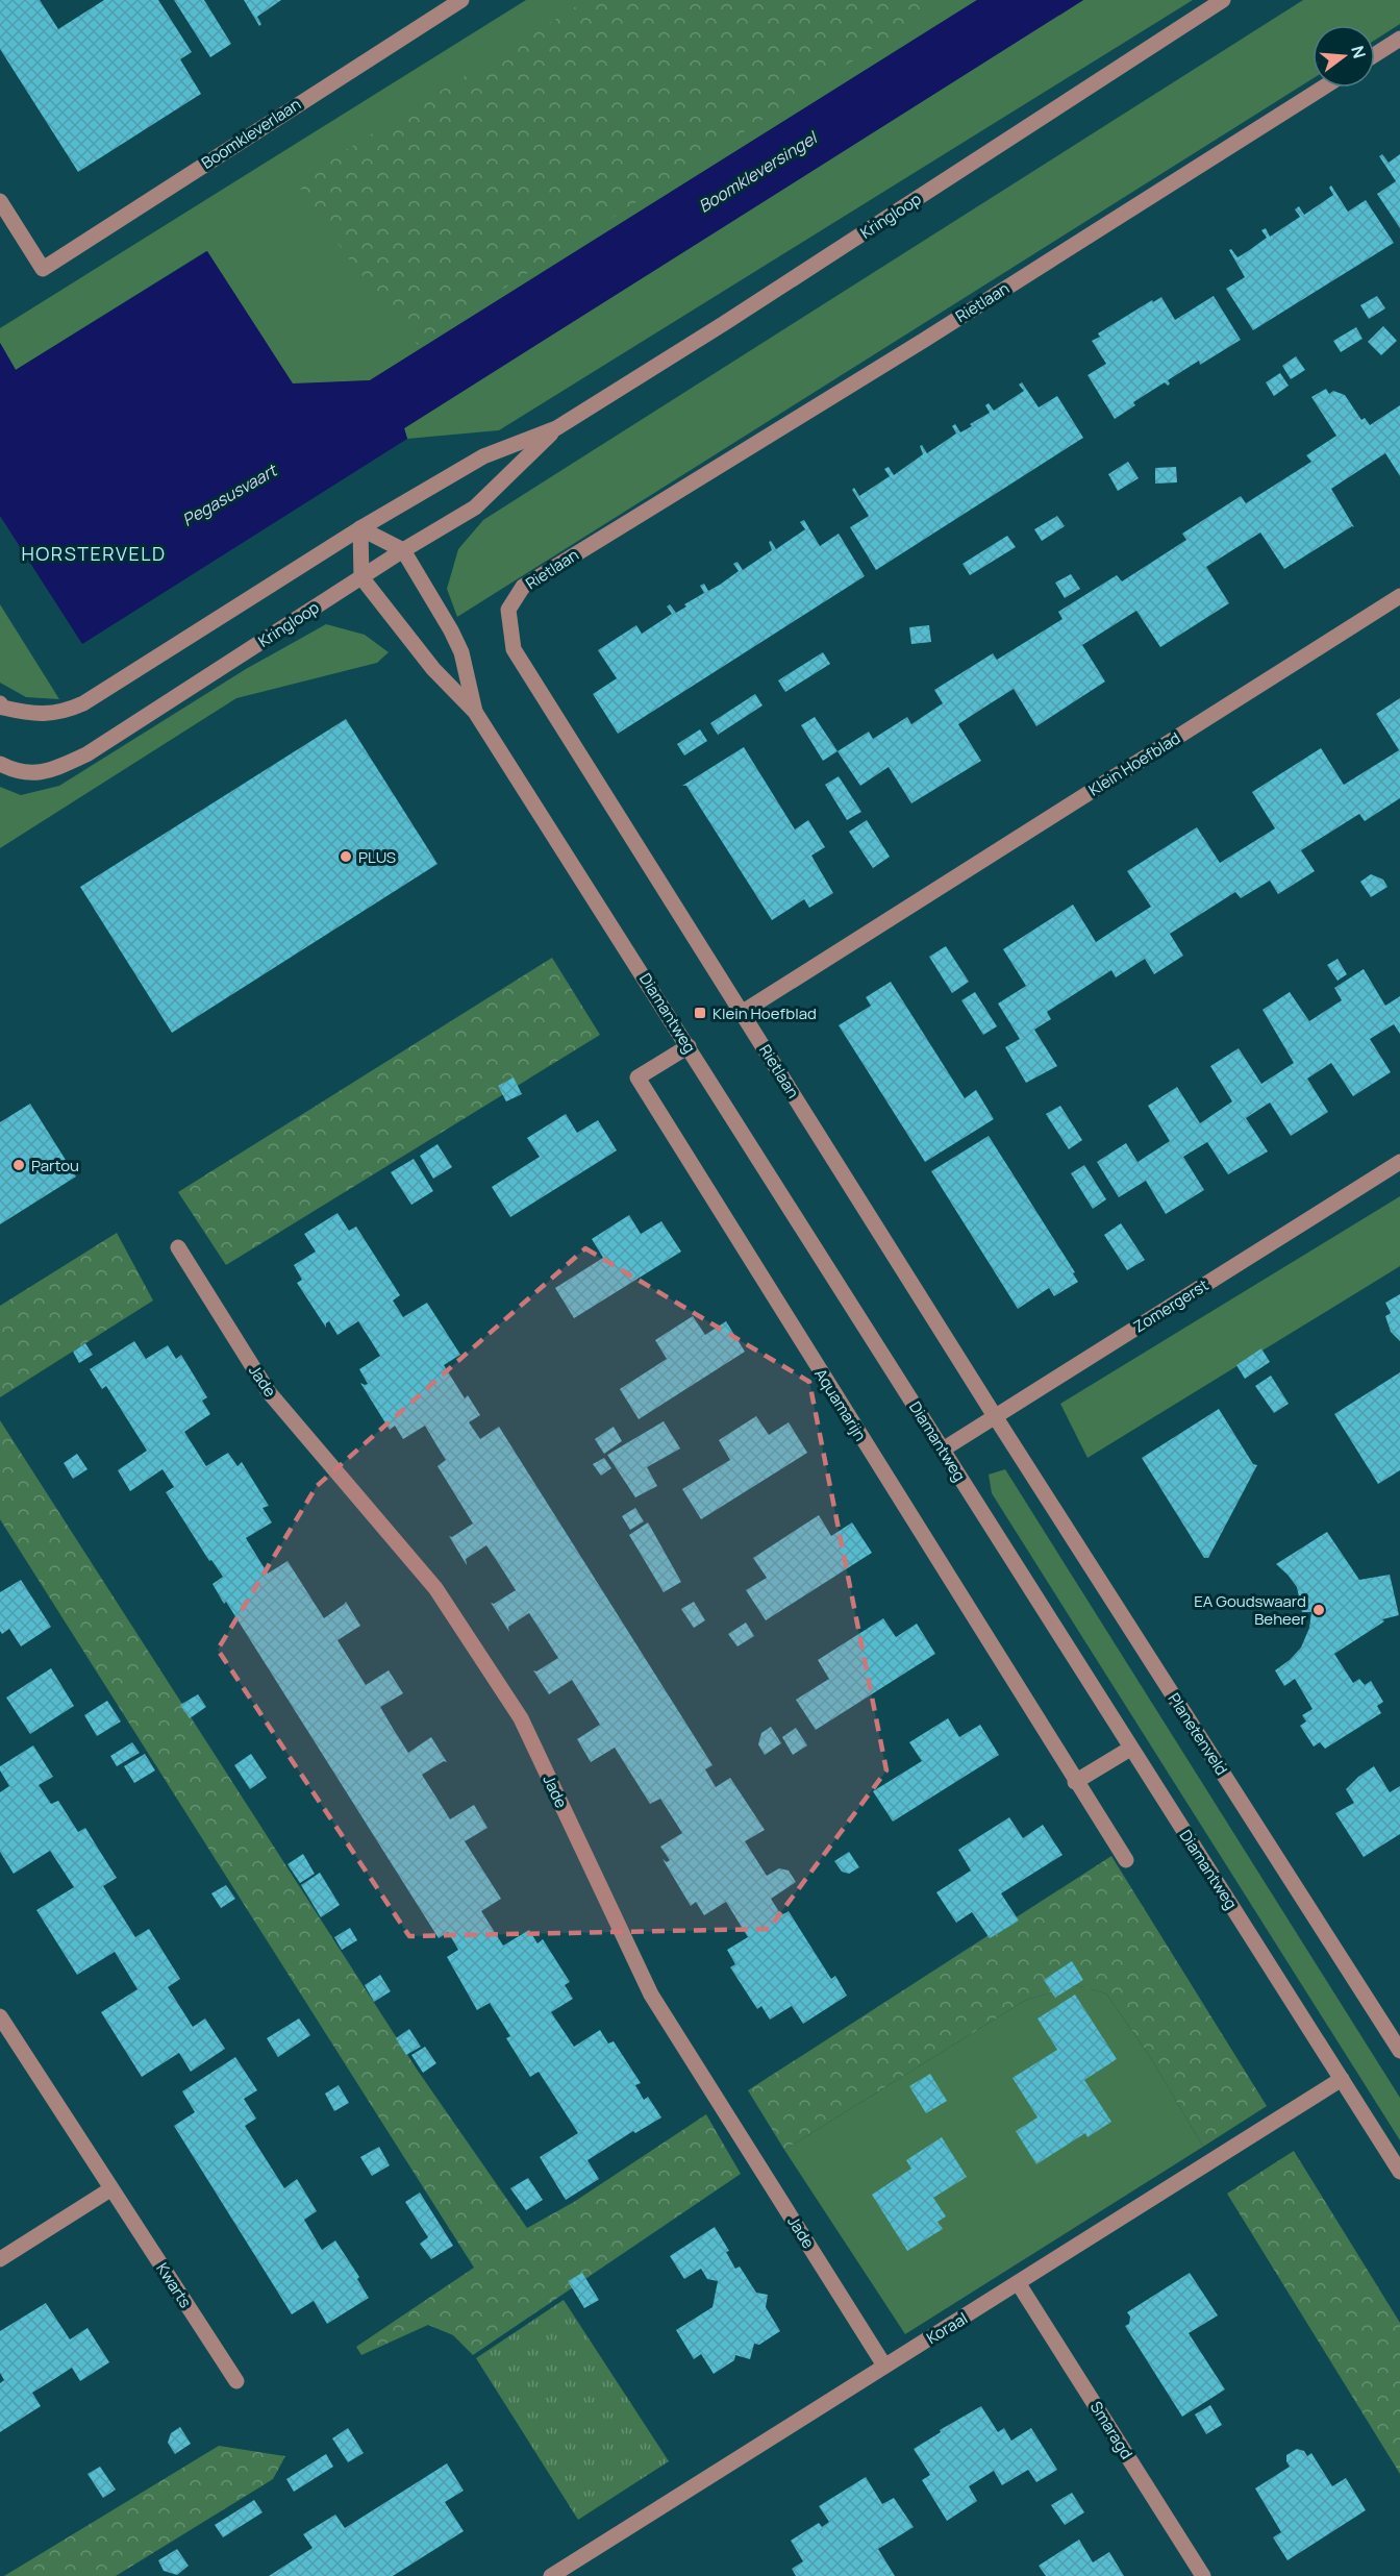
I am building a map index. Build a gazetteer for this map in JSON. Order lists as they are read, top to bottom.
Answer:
{
  "streets": {
    "street": [
      "Boomkleverlaan",
      "Kringloop",
      "Rietlaan",
      "Klein Hoefblad",
      "Diamantweg",
      "Zomergerst",
      "Jade",
      "Aquamarijn",
      "Planetenveld",
      "Kwarts",
      "Koraal",
      "Smaragd"
    ]
  },
  "crossings": [
    ["Kringloop", "Diamantweg"],
    ["Rietlaan", "Klein Hoefblad"],
    ["Rietlaan", "Zomergerst"],
    ["Rietlaan", "Planetenveld"],
    ["Diamantweg", "Zomergerst"],
    ["Diamantweg", "Aquamarijn"],
    ["Diamantweg", "Koraal"],
    ["Zomergerst", "Planetenveld"],
    ["Jade", "Koraal"],
    ["Koraal", "Smaragd"]
  ],
  "districts": ["HORSTERVELD"],
  "water": ["Boomkleversingel", "Pegasusvaart"],
  "places": {
    "other": ["PLUS", "Partou", "EA Goudswaard Beheer"],
    "transit": ["Klein Hoefblad"]
  },
  "north": "right"
}
